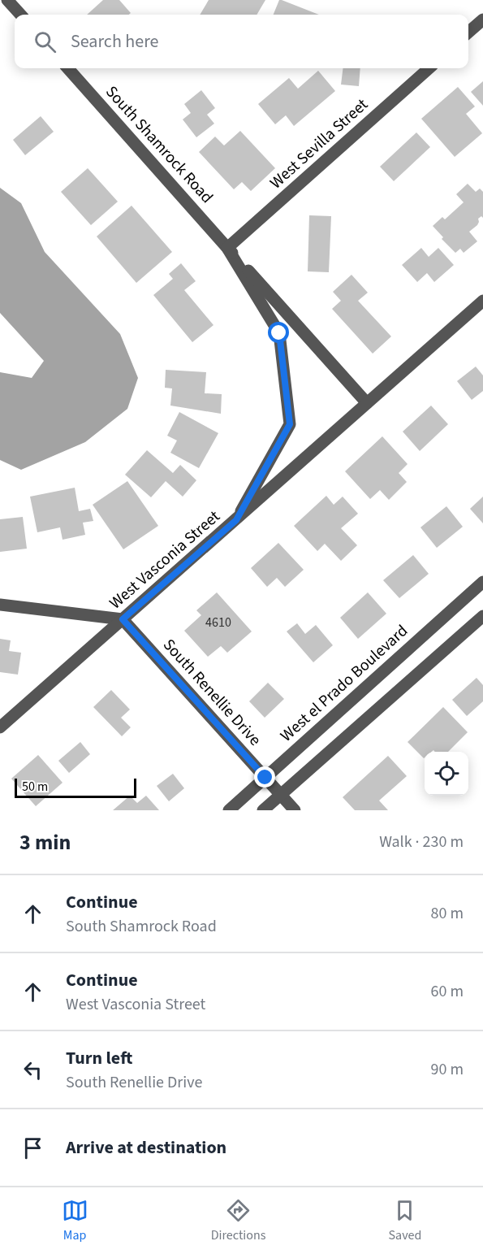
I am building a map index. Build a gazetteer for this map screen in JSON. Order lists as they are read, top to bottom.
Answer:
{
  "streets": {
    "street": [
      "West Sevilla Street",
      "South Shamrock Road",
      "West Vasconia Street",
      "West el Prado Boulevard",
      "South Renellie Drive"
    ]
  },
  "crossings": [
    ["West Sevilla Street", "South Shamrock Road"],
    ["South Shamrock Road", "West Vasconia Street"],
    ["West Vasconia Street", "South Renellie Drive"],
    ["West el Prado Boulevard", "South Renellie Drive"]
  ],
  "house_numbers": ["4610"],
  "scale_bar": "50 m",
  "page": {
    "search": "Search here",
    "scale": "50 m",
    "heading": ["3 min", "Walk · 230 m"],
    "list": [
      ["Continue", "South Shamrock Road", "80 m"],
      ["Continue", "West Vasconia Street", "60 m"],
      ["Turn left", "South Renellie Drive", "90 m"],
      "Arrive at destination"
    ],
    "nav": ["Map", "Directions", "Saved"]
  }
}
